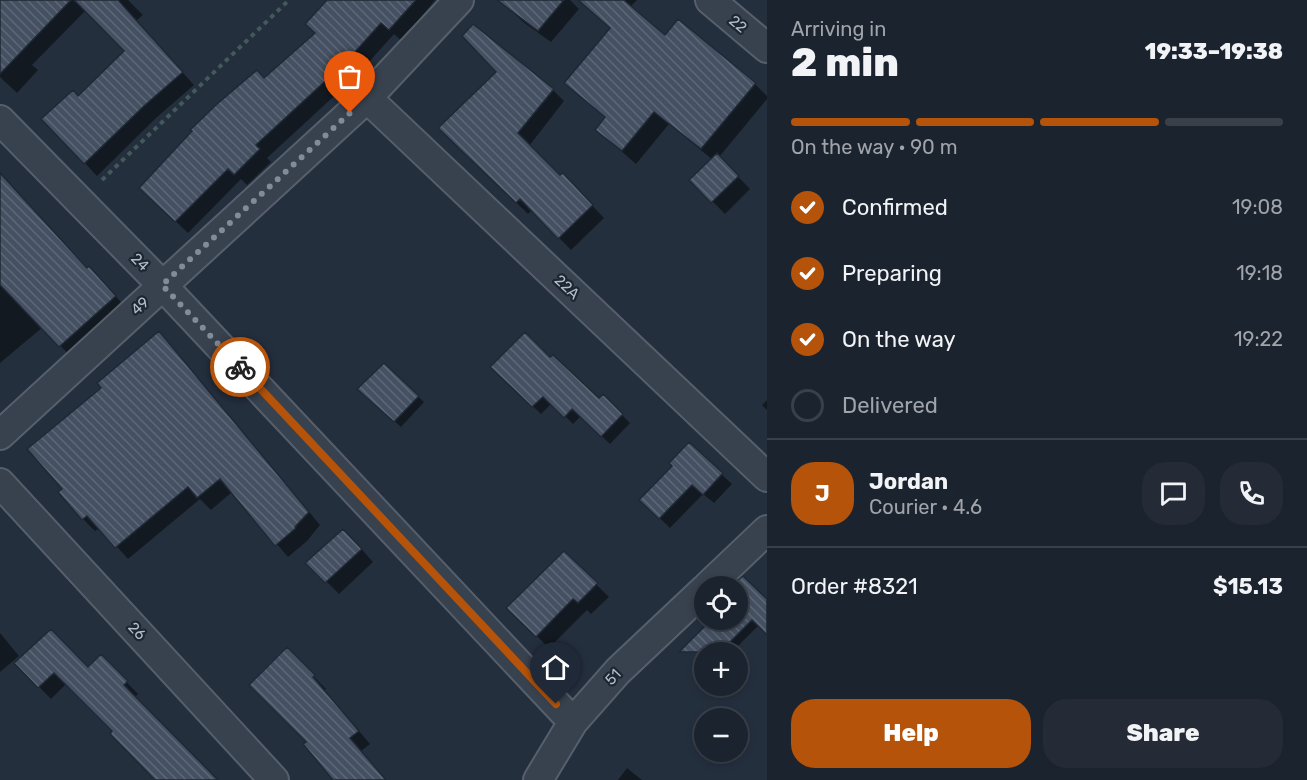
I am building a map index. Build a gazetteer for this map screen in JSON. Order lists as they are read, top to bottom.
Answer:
{
  "streets": {
    "street": [
      "22",
      "24",
      "22A",
      "49",
      "26",
      "51"
    ]
  },
  "crossings": [
    ["24", "49"],
    ["24", "51"],
    ["22A", "49"]
  ],
  "page": {
    "heading": ["2 min", "Arriving in", "19:33–19:38"],
    "panel": [
      "Jordan",
      "Courier · 4.6",
      "Order #8321",
      "$15.13"
    ],
    "bar": "On the way · 90 m",
    "list": [
      ["Confirmed", "19:08"],
      ["Preparing", "19:18"],
      ["On the way", "19:22"],
      "Delivered"
    ],
    "round": "J",
    "map_buttons": ["+", "−"],
    "buttons": ["Help", "Share"]
  }
}
